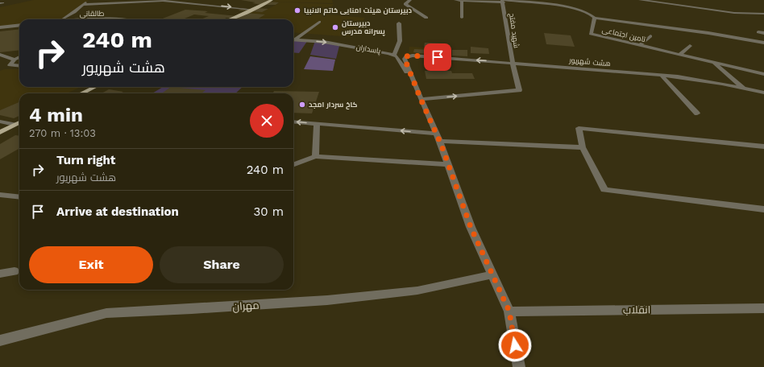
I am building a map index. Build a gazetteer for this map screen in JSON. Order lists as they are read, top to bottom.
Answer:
{
  "streets": {
    "street": [
      "شهید مفتح",
      "تامین اجتماعی",
      "پاسداران",
      "هشت شهریور",
      "مهران",
      "انقلاب"
    ]
  },
  "crossings": [
    ["شهید مفتح", "تامین اجتماعی"],
    ["شهید مفتح", "هشت شهریور"]
  ],
  "one_way": ["پاسداران"],
  "places": ["دبیرستان هیئت امنایی خاتم الانبیا", "دبیرستان پسرانه مدرس", "کاخ سردار امجد"],
  "page": {
    "turn": ["240 m", "هشت شهریور"],
    "heading": ["4 min", "270 m · 13:03"],
    "list": [
      {
        "name": "Turn right",
        "note": "هشت شهریور",
        "value": "240 m"
      },
      {
        "name": "Arrive at destination",
        "value": "30 m"
      }
    ],
    "buttons": ["Exit", "Share"]
  }
}
